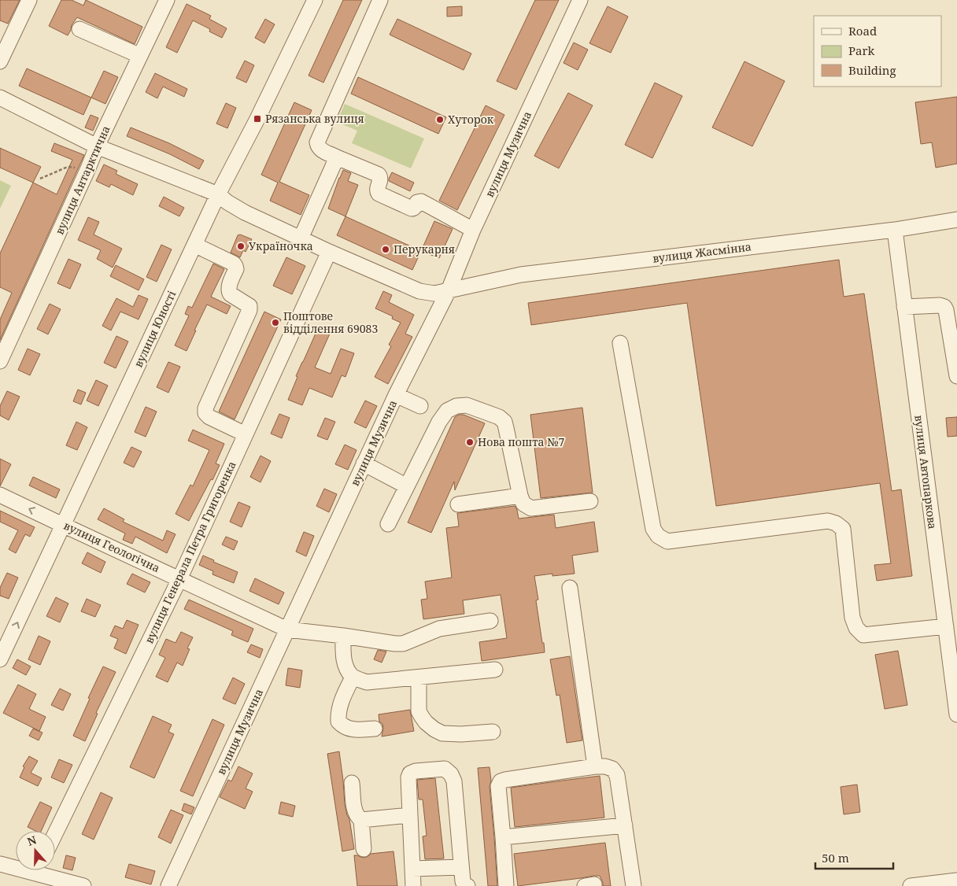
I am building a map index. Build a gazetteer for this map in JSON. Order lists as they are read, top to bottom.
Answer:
{
  "streets": {
    "street": [
      "вулиця Музична",
      "вулиця Антарктична",
      "вулиця Жасмінна",
      "вулиця Юності",
      "вулиця Автопаркова",
      "вулиця Геологічна",
      "вулиця Генерала Петра Григоренка"
    ]
  },
  "crossings": [
    ["вулиця Музична", "вулиця Жасмінна"],
    ["вулиця Музична", "вулиця Геологічна"],
    ["вулиця Антарктична", "вулиця Жасмінна"],
    ["вулиця Жасмінна", "вулиця Юності"],
    ["вулиця Жасмінна", "вулиця Автопаркова"],
    ["вулиця Жасмінна", "вулиця Генерала Петра Григоренка"],
    ["вулиця Юності", "вулиця Геологічна"],
    ["вулиця Геологічна", "вулиця Генерала Петра Григоренка"]
  ],
  "places": {
    "transit": ["Рязанська вулиця"],
    "other": [
      "Хуторок",
      "Україночка",
      "Перукарня",
      "Поштове відділення 69083",
      "Нова пошта №7"
    ]
  },
  "legend": ["Road", "Park", "Building"],
  "scale_bar": "50 m",
  "north": "top"
}
